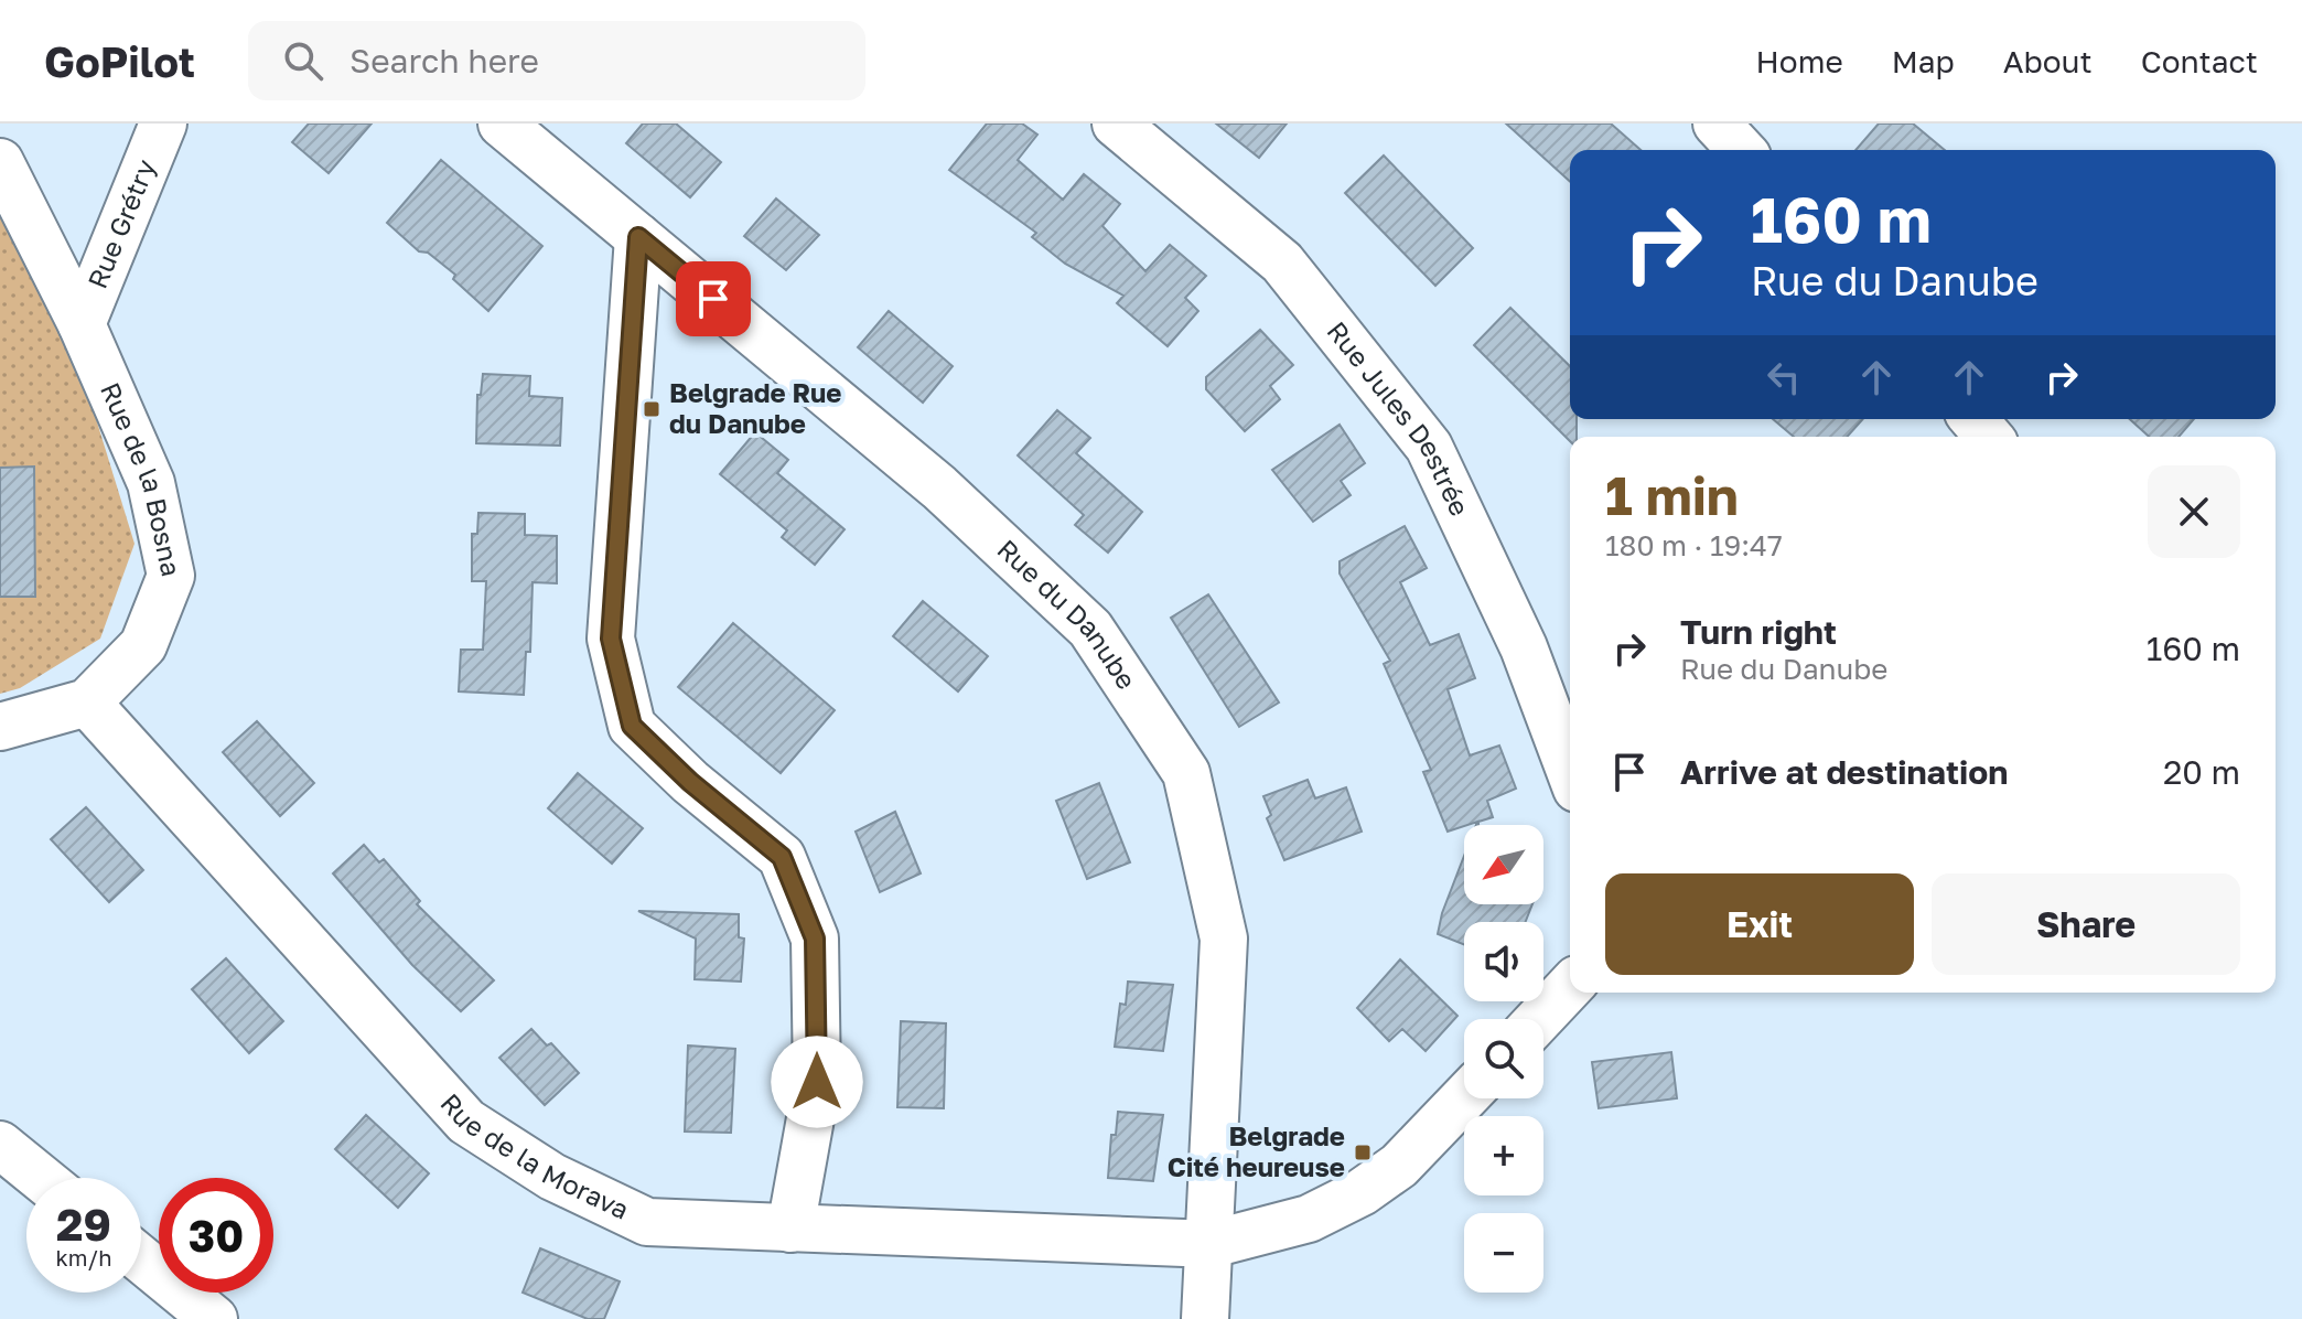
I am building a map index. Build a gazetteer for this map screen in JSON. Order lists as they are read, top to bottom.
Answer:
{
  "streets": {
    "street": [
      "Rue Grétry",
      "Rue Jules Destrée",
      "Rue de la Bosna",
      "Rue du Danube",
      "Rue de la Morava"
    ]
  },
  "crossings": [
    ["Rue Grétry", "Rue de la Bosna"],
    ["Rue de la Bosna", "Rue de la Morava"],
    ["Rue du Danube", "Rue de la Morava"]
  ],
  "places": {
    "transit": ["Belgrade Rue du Danube", "Belgrade Cité heureuse"]
  },
  "north": "bottom left",
  "page": {
    "header": "GoPilot",
    "search": "Search here",
    "nav": [
      "Home",
      "Map",
      "About",
      "Contact"
    ],
    "turn": ["160 m", "Rue du Danube"],
    "heading": ["1 min", "180 m · 19:47"],
    "list": [
      {
        "name": "Turn right",
        "note": "Rue du Danube",
        "value": "160 m"
      },
      {
        "name": "Arrive at destination",
        "value": "20 m"
      }
    ],
    "map_buttons": ["+", "−"],
    "buttons": ["Exit", "Share"],
    "speed": "29 km/h",
    "limit": "30"
  }
}
